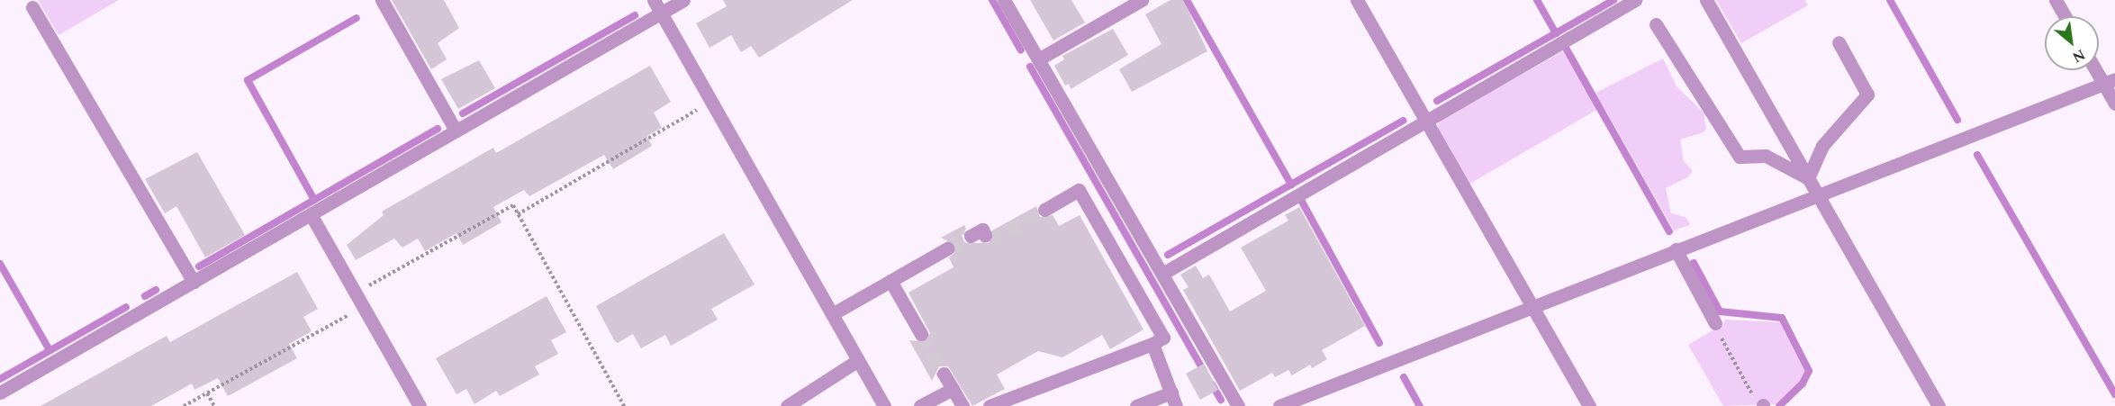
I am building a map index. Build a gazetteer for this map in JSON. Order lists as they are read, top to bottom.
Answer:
{
  "north": "bottom right"
}
